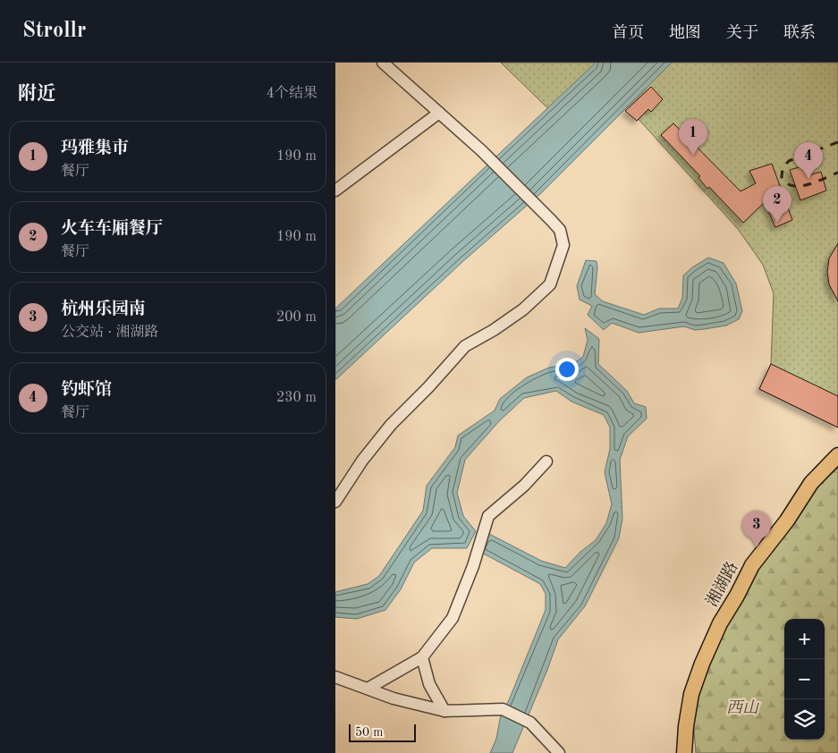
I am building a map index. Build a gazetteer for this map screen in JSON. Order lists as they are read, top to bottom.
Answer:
{
  "streets": {
    "main road": ["湘湖路"]
  },
  "parks": ["西山"],
  "scale_bar": "50 m",
  "page": {
    "header": "Strollr",
    "nav": [
      "首页",
      "地图",
      "关于",
      "联系"
    ],
    "heading": ["附近", "4个结果"],
    "pins": [
      "1",
      "4",
      "2",
      "3"
    ],
    "list": [
      {
        "mark": "1",
        "name": "玛雅集市",
        "note": "餐厅",
        "value": "190 m"
      },
      {
        "mark": "2",
        "name": "火车车厢餐厅",
        "note": "餐厅",
        "value": "190 m"
      },
      {
        "mark": "3",
        "name": "杭州乐园南",
        "note": "公交站 · 湘湖路",
        "value": "200 m"
      },
      {
        "mark": "4",
        "name": "钓虾馆",
        "note": "餐厅",
        "value": "230 m"
      }
    ],
    "map_buttons": ["+", "−"],
    "scale": "50 m"
  }
}
